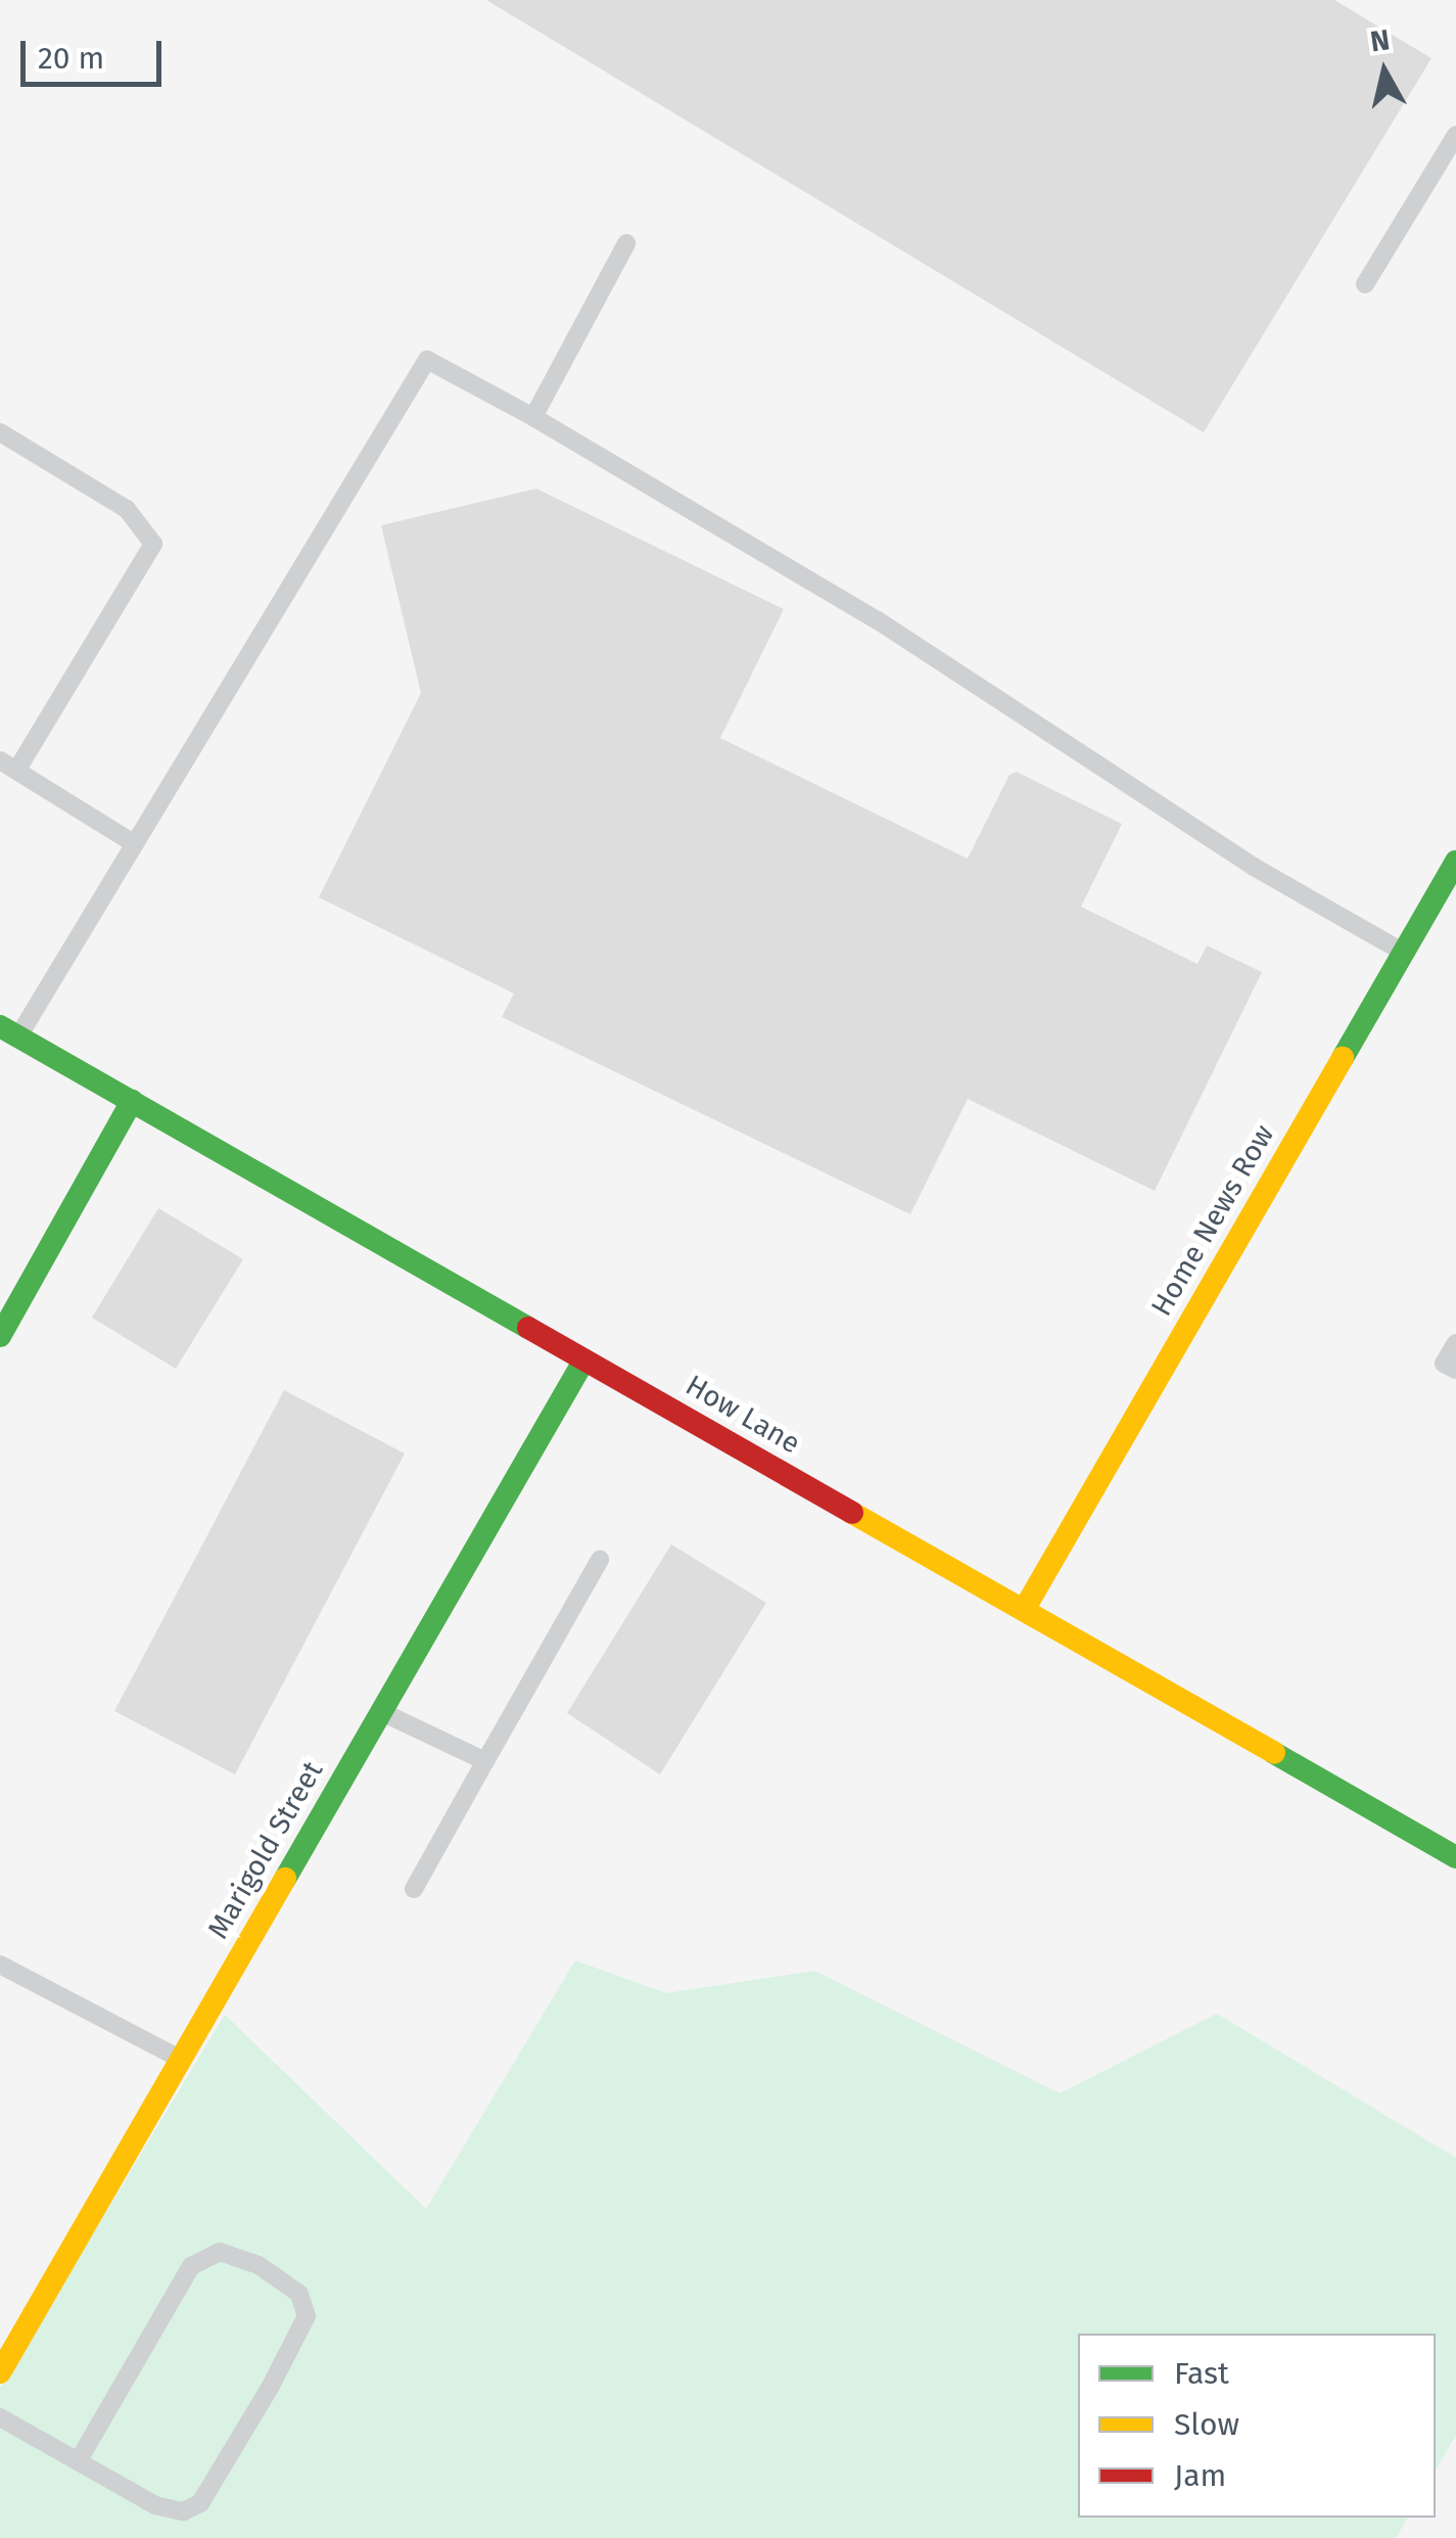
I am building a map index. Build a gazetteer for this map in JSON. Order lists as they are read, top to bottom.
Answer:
{
  "streets": {
    "street": ["Home News Row", "How Lane", "Marigold Street"]
  },
  "crossings": [
    ["Home News Row", "How Lane"],
    ["How Lane", "Marigold Street"]
  ],
  "legend": ["Fast", "Slow", "Jam"],
  "scale_bar": "20 m",
  "north": "top"
}
